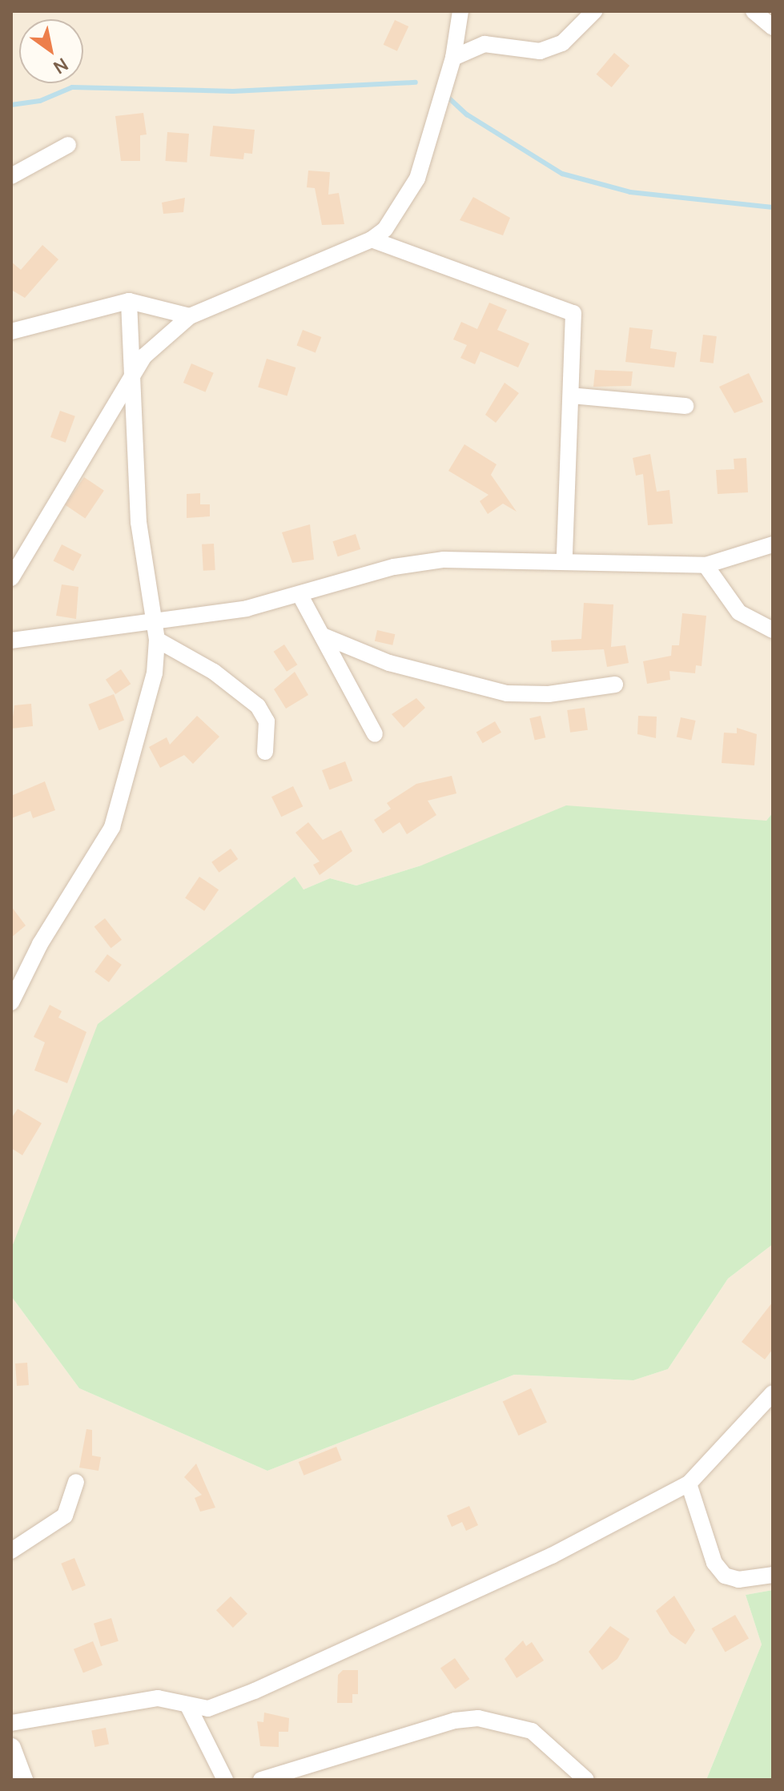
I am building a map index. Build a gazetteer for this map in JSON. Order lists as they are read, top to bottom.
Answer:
{
  "north": "bottom right"
}
